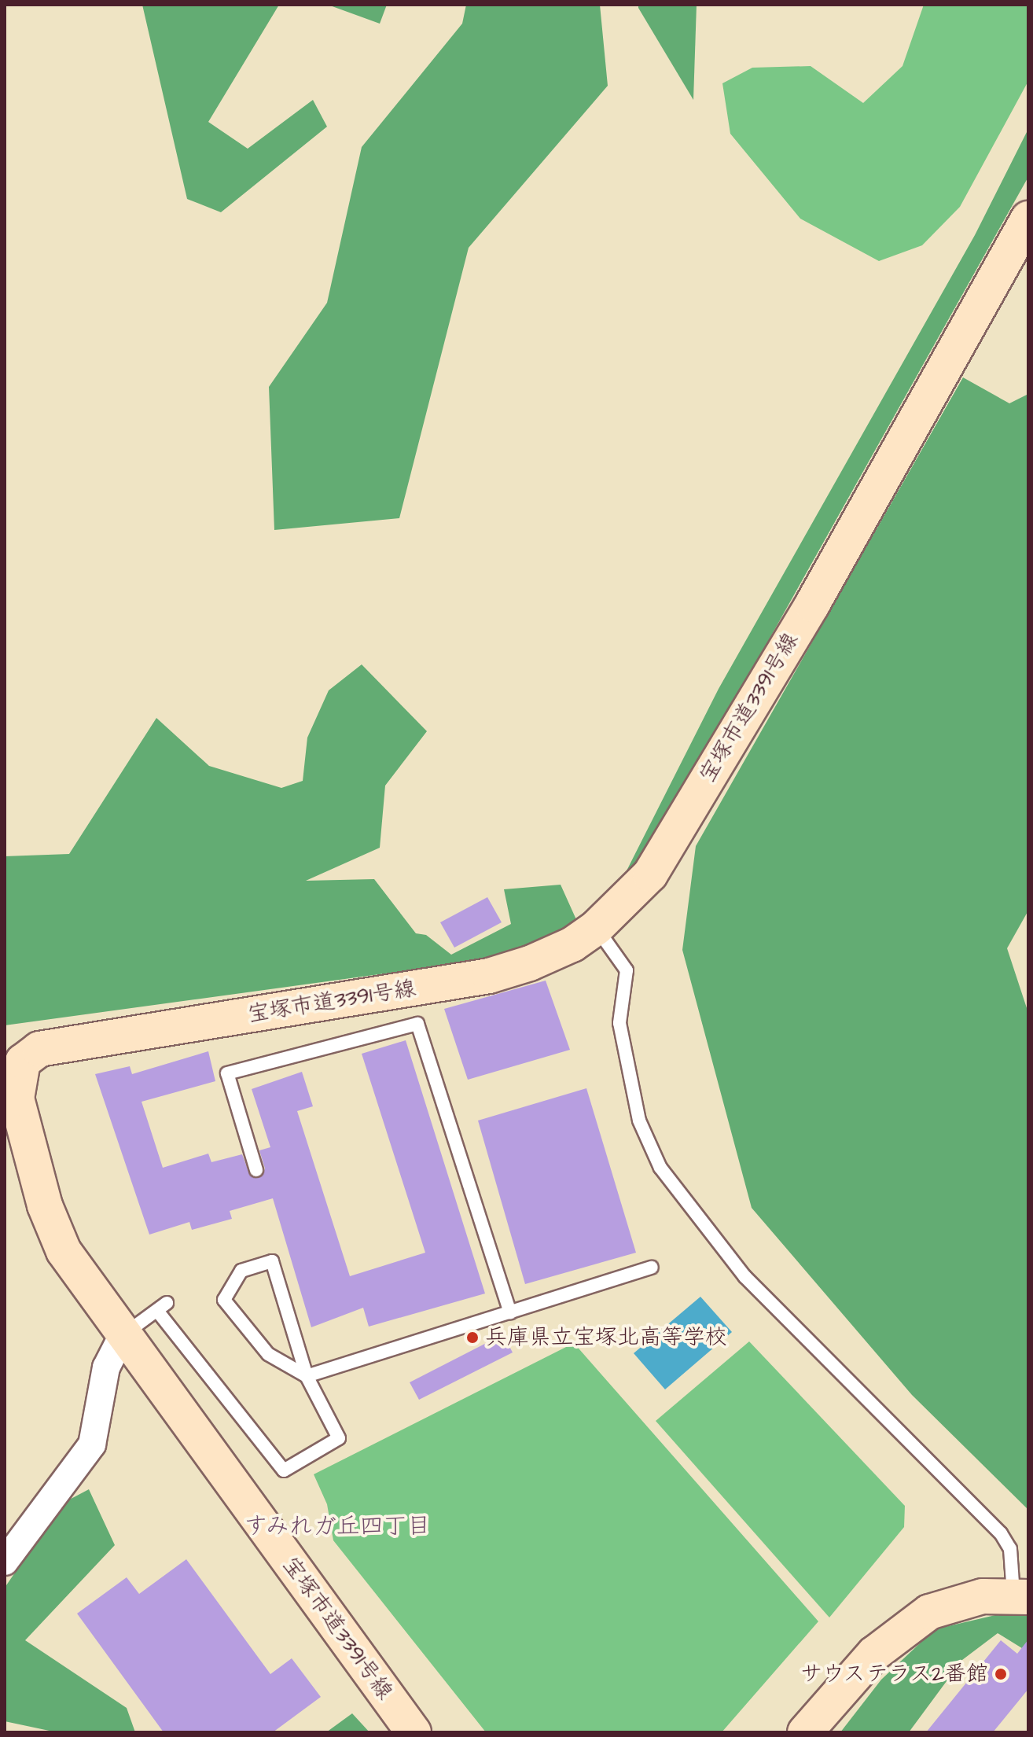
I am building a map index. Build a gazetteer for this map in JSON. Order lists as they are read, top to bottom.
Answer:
{
  "streets": {
    "street": ["宝塚市道3391号線"]
  },
  "districts": ["すみれガ丘四丁目"],
  "places": ["兵庫県立宝塚北高等学校", "サウステラス2番館"]
}
